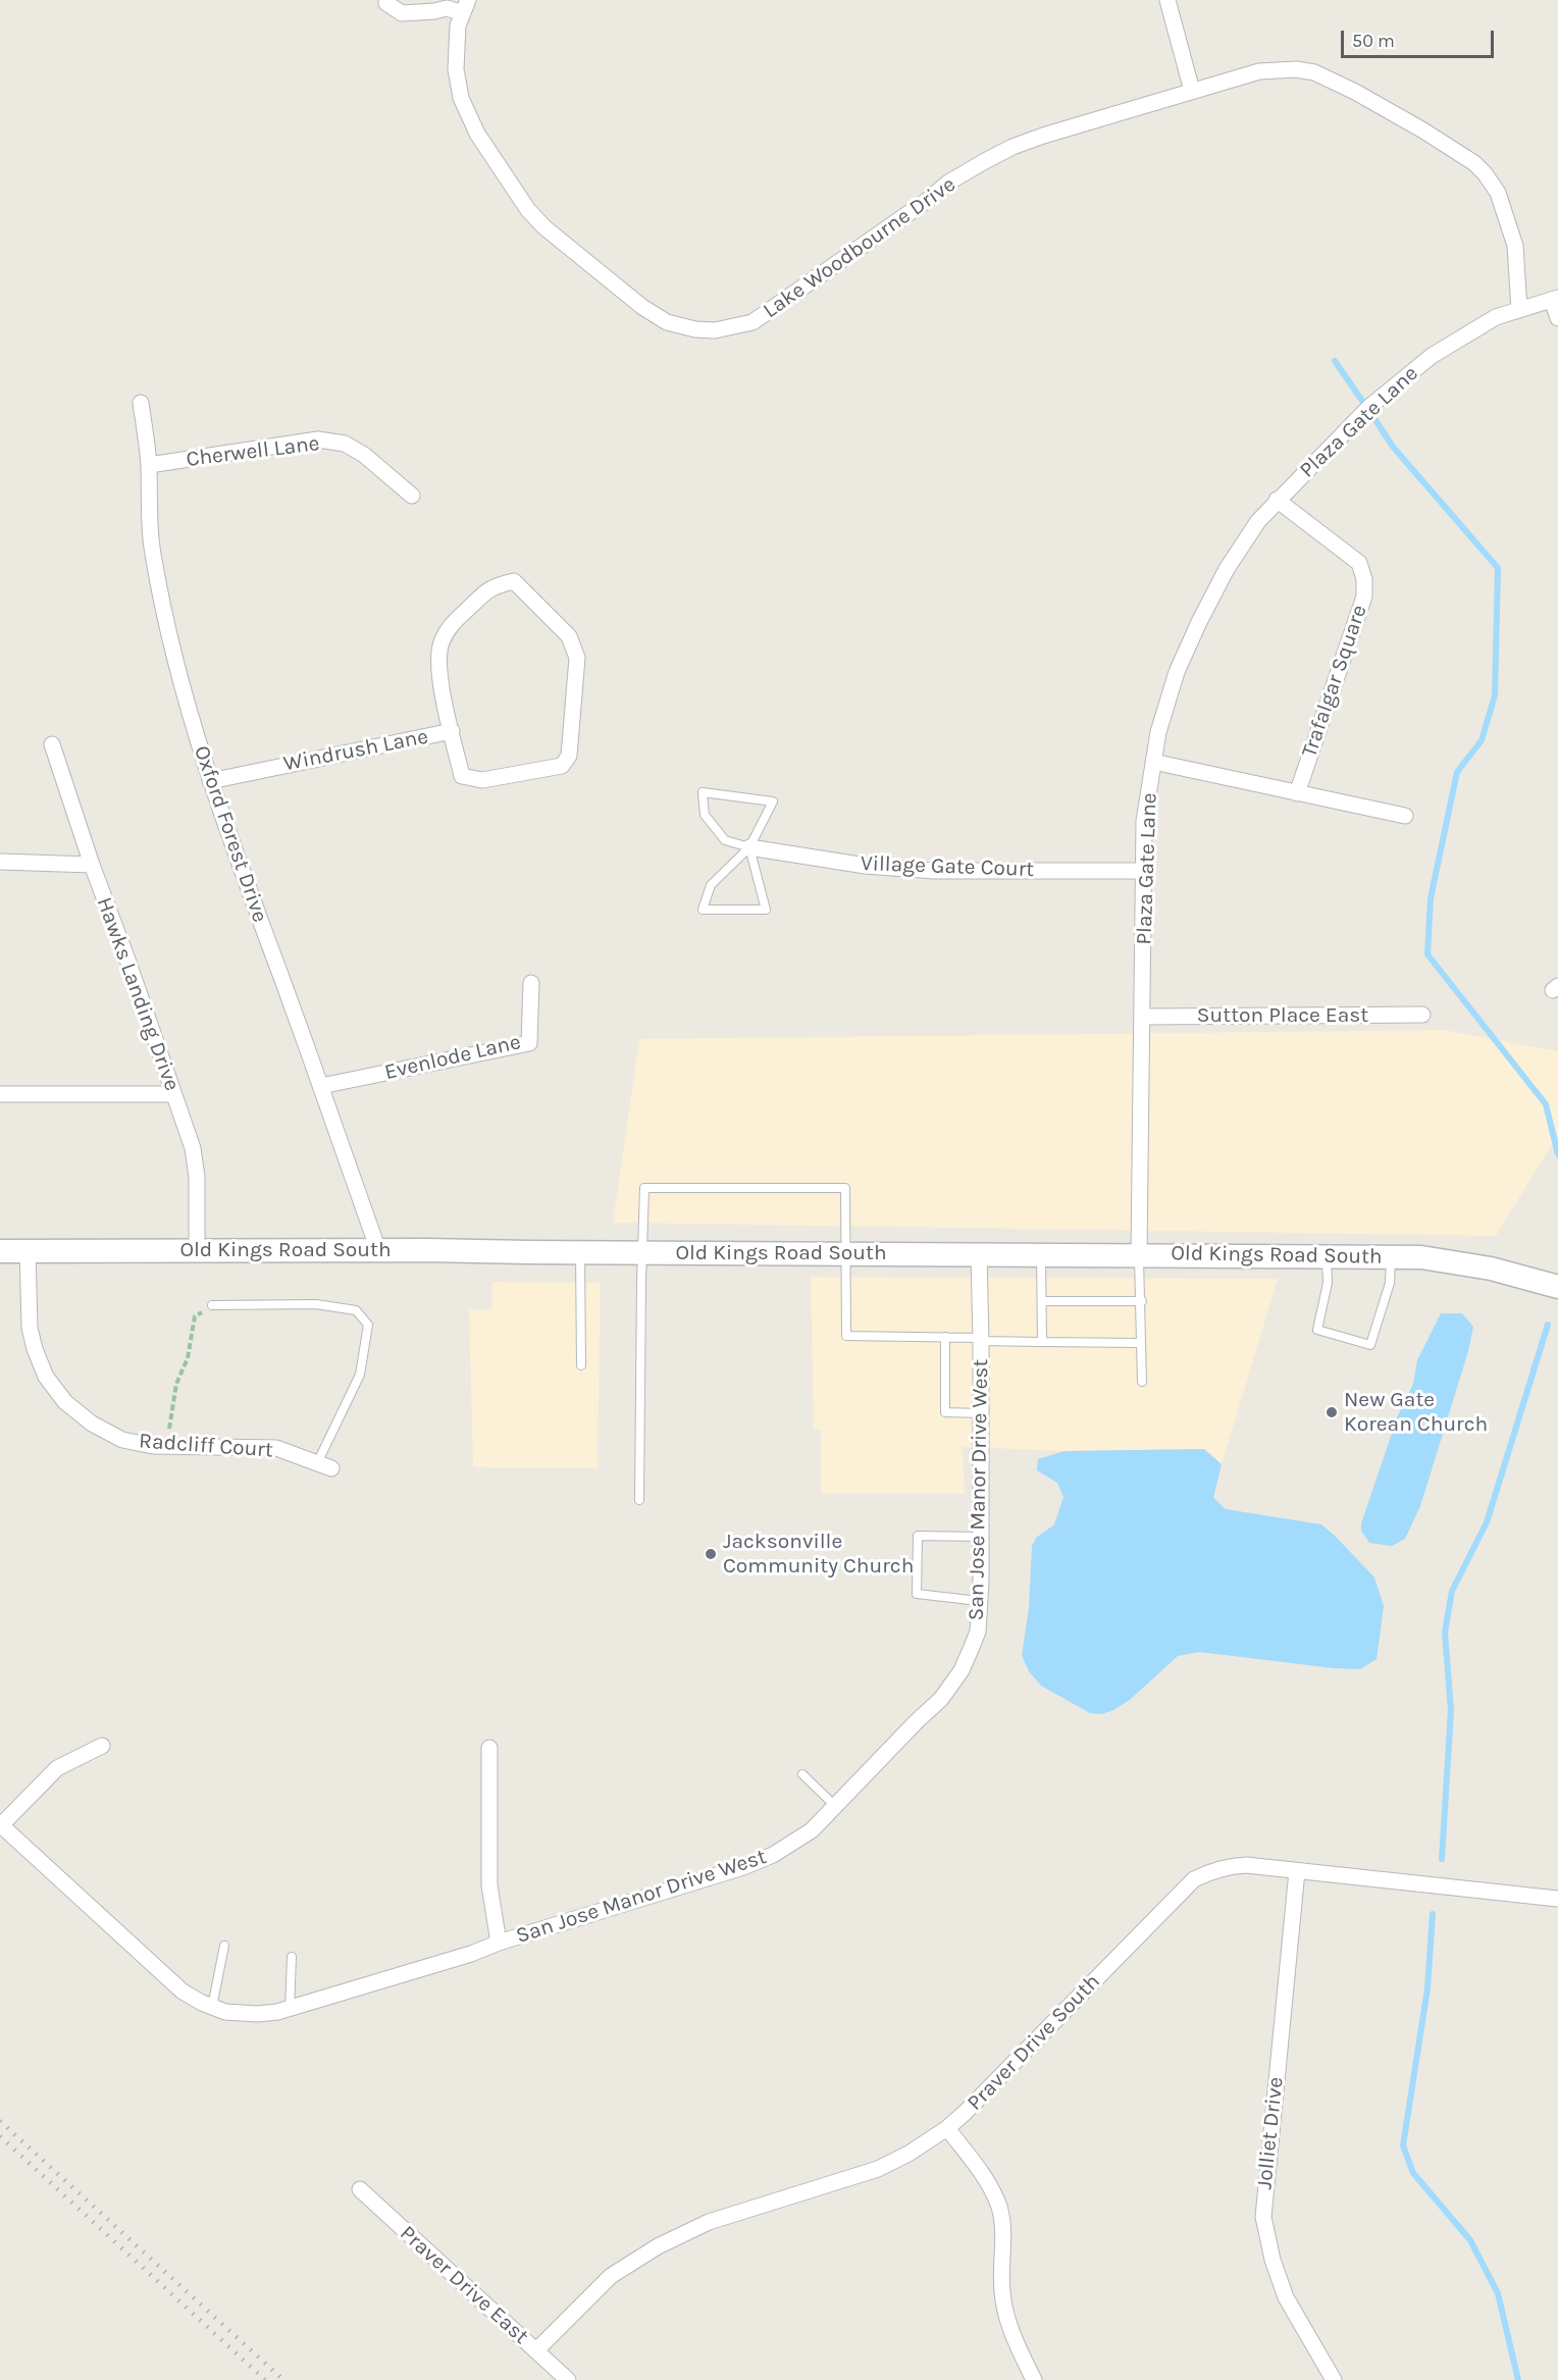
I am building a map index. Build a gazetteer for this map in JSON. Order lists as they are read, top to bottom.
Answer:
{
  "streets": {
    "street": [
      "Lake Woodbourne Drive",
      "Plaza Gate Lane",
      "Cherwell Lane",
      "Trafalgar Square",
      "Windrush Lane",
      "Oxford Forest Drive",
      "Village Gate Court",
      "Hawks Landing Drive",
      "Sutton Place East",
      "Evenlode Lane",
      "Old Kings Road South",
      "Radcliff Court",
      "San Jose Manor Drive West",
      "Praver Drive South",
      "Jolliet Drive",
      "Praver Drive East"
    ]
  },
  "crossings": [
    ["Lake Woodbourne Drive", "Plaza Gate Lane"],
    ["Plaza Gate Lane", "Trafalgar Square"],
    ["Plaza Gate Lane", "Village Gate Court"],
    ["Plaza Gate Lane", "Sutton Place East"],
    ["Plaza Gate Lane", "Old Kings Road South"],
    ["Cherwell Lane", "Oxford Forest Drive"],
    ["Windrush Lane", "Oxford Forest Drive"],
    ["Oxford Forest Drive", "Evenlode Lane"],
    ["Oxford Forest Drive", "Old Kings Road South"],
    ["Hawks Landing Drive", "Old Kings Road South"],
    ["Old Kings Road South", "Radcliff Court"],
    ["Old Kings Road South", "San Jose Manor Drive West"],
    ["Praver Drive South", "Jolliet Drive"],
    ["Praver Drive South", "Praver Drive East"]
  ],
  "places": ["New Gate Korean Church", "Jacksonville Community Church"],
  "scale_bar": "50 m"
}
